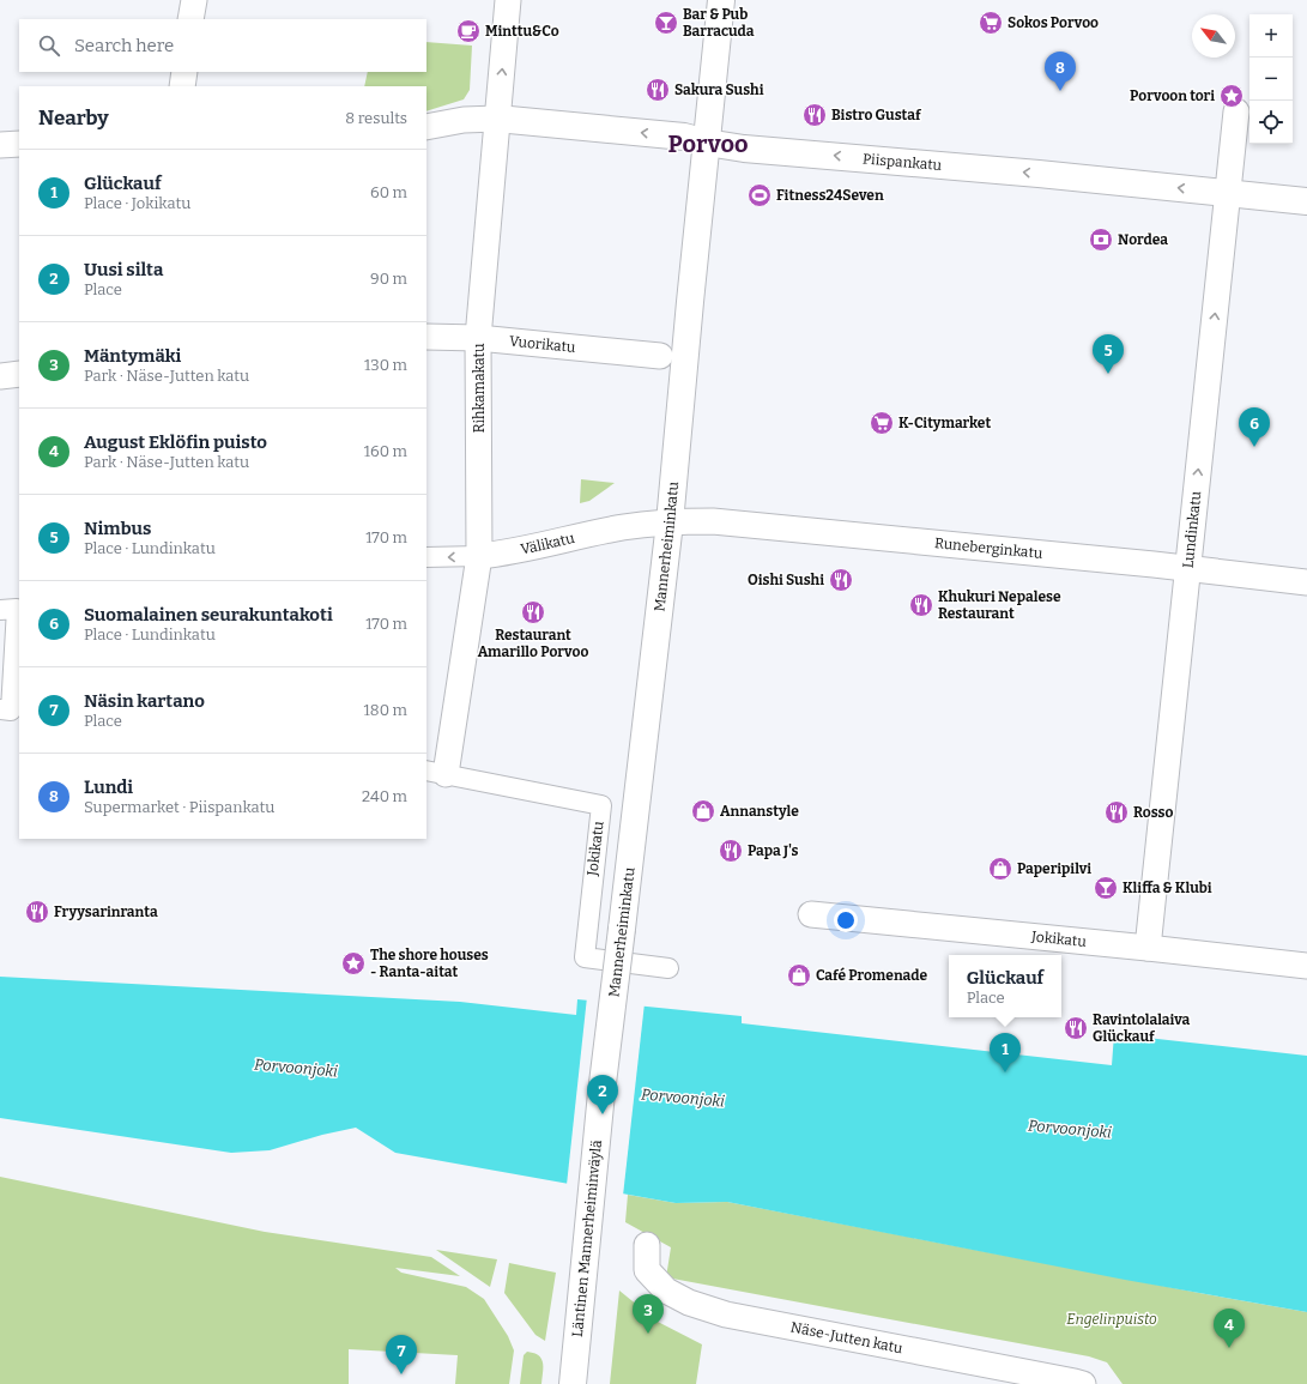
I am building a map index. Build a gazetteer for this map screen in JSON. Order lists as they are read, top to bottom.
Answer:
{
  "streets": {
    "main road": ["Piispankatu", "Mannerheiminkatu", "Läntinen Mannerheiminväylä"],
    "street": [
      "Vuorikatu",
      "Rihkamakatu",
      "Lundinkatu",
      "Välikatu",
      "Runeberginkatu",
      "Jokikatu",
      "Näse-Jutten katu"
    ]
  },
  "crossings": [
    ["Piispankatu", "Rihkamakatu"],
    ["Piispankatu", "Lundinkatu"],
    ["Piispankatu", "Mannerheiminkatu"],
    ["Vuorikatu", "Rihkamakatu"],
    ["Rihkamakatu", "Välikatu"],
    ["Rihkamakatu", "Jokikatu"],
    ["Lundinkatu", "Runeberginkatu"],
    ["Lundinkatu", "Jokikatu"],
    ["Välikatu", "Mannerheiminkatu"],
    ["Välikatu", "Runeberginkatu"],
    ["Mannerheiminkatu", "Runeberginkatu"],
    ["Mannerheiminkatu", "Läntinen Mannerheiminväylä"]
  ],
  "one_way": ["Piispankatu", "Lundinkatu"],
  "districts": ["Porvoo"],
  "water": ["Porvoonjoki"],
  "parks": ["Engelinpuisto"],
  "places": {
    "bar": ["Bar & Pub Barracuda", "Kliffa & Klubi"],
    "supermarket": ["Sokos Porvoo", "K-Citymarket"],
    "cafe": ["Minttu&Co"],
    "restaurant": [
      "Sakura Sushi",
      "Bistro Gustaf",
      "Oishi Sushi",
      "Khukuri Nepalese Restaurant",
      "Restaurant Amarillo Porvoo",
      "Rosso",
      "Papa J's",
      "Fryysarinranta",
      "Ravintolalaiva Glückauf"
    ],
    "place": ["Porvoon tori", "The shore houses - Ranta-aitat"],
    "sports": ["Fitness24Seven"],
    "bank": ["Nordea"],
    "shop": ["Annanstyle", "Paperipilvi", "Café Promenade"]
  },
  "north": "top left",
  "page": {
    "map_buttons": ["+", "−"],
    "search": "Search here",
    "pins": [
      "8",
      "5",
      "6",
      "1",
      "2",
      "3",
      "4",
      "7"
    ],
    "heading": ["Nearby", "8 results"],
    "list": [
      {
        "mark": "1",
        "name": "Glückauf",
        "note": "Place · Jokikatu",
        "value": "60 m"
      },
      {
        "mark": "2",
        "name": "Uusi silta",
        "note": "Place",
        "value": "90 m"
      },
      {
        "mark": "3",
        "name": "Mäntymäki",
        "note": "Park · Näse-Jutten katu",
        "value": "130 m"
      },
      {
        "mark": "4",
        "name": "August Eklöfin puisto",
        "note": "Park · Näse-Jutten katu",
        "value": "160 m"
      },
      {
        "mark": "5",
        "name": "Nimbus",
        "note": "Place · Lundinkatu",
        "value": "170 m"
      },
      {
        "mark": "6",
        "name": "Suomalainen seurakuntakoti",
        "note": "Place · Lundinkatu",
        "value": "170 m"
      },
      {
        "mark": "7",
        "name": "Näsin kartano",
        "note": "Place",
        "value": "180 m"
      },
      {
        "mark": "8",
        "name": "Lundi",
        "note": "Supermarket · Piispankatu",
        "value": "240 m"
      }
    ],
    "popup": ["Glückauf", "Place"]
  }
}
